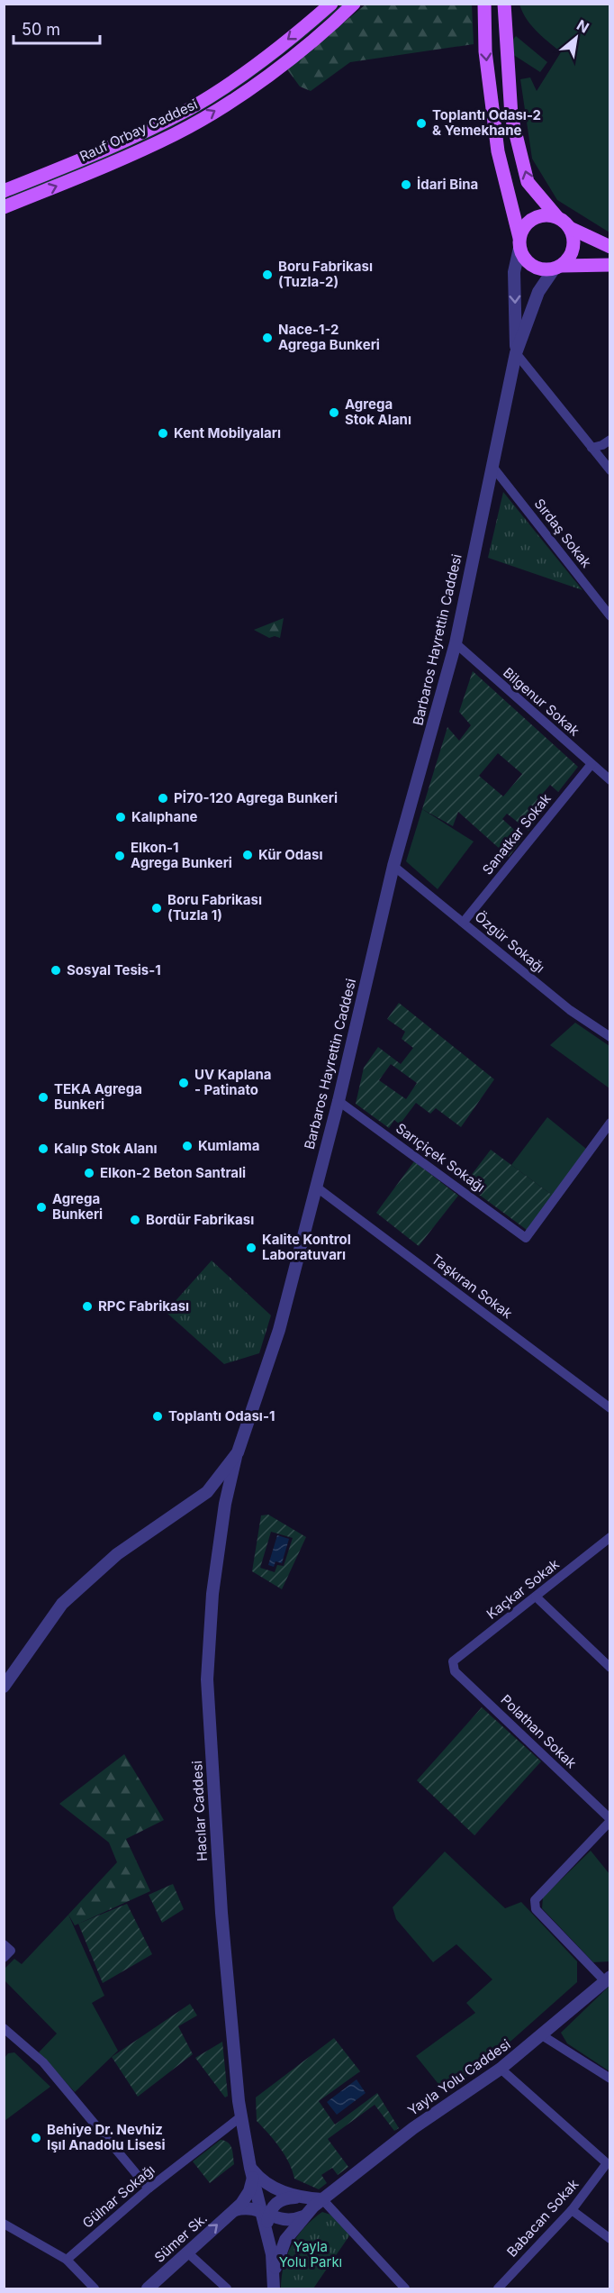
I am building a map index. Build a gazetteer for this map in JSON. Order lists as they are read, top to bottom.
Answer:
{
  "streets": {
    "main road": ["Rauf Orbay Caddesi"],
    "street": [
      "Sırdaş Sokak",
      "Barbaros Hayrettin Caddesi",
      "Bilgenur Sokak",
      "Sanatkar Sokak",
      "Özgür Sokağı",
      "Sarıçiçek Sokağı",
      "Taşkıran Sokak",
      "Kaçkar Sokak",
      "Polathan Sokak",
      "Hacılar Caddesi",
      "Yayla Yolu Caddesi",
      "Gülnar Sokağı",
      "Babacan Sokak",
      "Sümer Sk."
    ]
  },
  "crossings": [
    ["Sırdaş Sokak", "Barbaros Hayrettin Caddesi"],
    ["Barbaros Hayrettin Caddesi", "Bilgenur Sokak"],
    ["Barbaros Hayrettin Caddesi", "Özgür Sokağı"],
    ["Barbaros Hayrettin Caddesi", "Sarıçiçek Sokağı"],
    ["Barbaros Hayrettin Caddesi", "Taşkıran Sokak"],
    ["Barbaros Hayrettin Caddesi", "Hacılar Caddesi"],
    ["Bilgenur Sokak", "Sanatkar Sokak"],
    ["Sanatkar Sokak", "Özgür Sokağı"],
    ["Kaçkar Sokak", "Polathan Sokak"],
    ["Hacılar Caddesi", "Yayla Yolu Caddesi"],
    ["Hacılar Caddesi", "Gülnar Sokağı"],
    ["Hacılar Caddesi", "Sümer Sk."],
    ["Yayla Yolu Caddesi", "Babacan Sokak"]
  ],
  "one_way": ["Sümer Sk."],
  "parks": ["Yayla Yolu Parkı"],
  "places": [
    "Toplantı Odası-2 & Yemekhane",
    "İdari Bina",
    "Boru Fabrikası (Tuzla-2)",
    "Nace-1-2 Agrega Bunkeri",
    "Agrega Stok Alanı",
    "Kent Mobilyaları",
    "Pİ70-120 Agrega Bunkeri",
    "Kalıphane",
    "Kür Odası",
    "Elkon-1 Agrega Bunkeri",
    "Boru Fabrikası (Tuzla 1)",
    "Sosyal Tesis-1",
    "UV Kaplana - Patinato",
    "TEKA Agrega Bunkeri",
    "Kumlama",
    "Kalıp Stok Alanı",
    "Elkon-2 Beton Santrali",
    "Agrega Bunkeri",
    "Bordür Fabrikası",
    "Kalite Kontrol Laboratuvarı",
    "RPC Fabrikası",
    "Toplantı Odası-1",
    "Behiye Dr. Nevhiz Işıl Anadolu Lisesi"
  ],
  "scale_bar": "50 m",
  "north": "top right"
}
